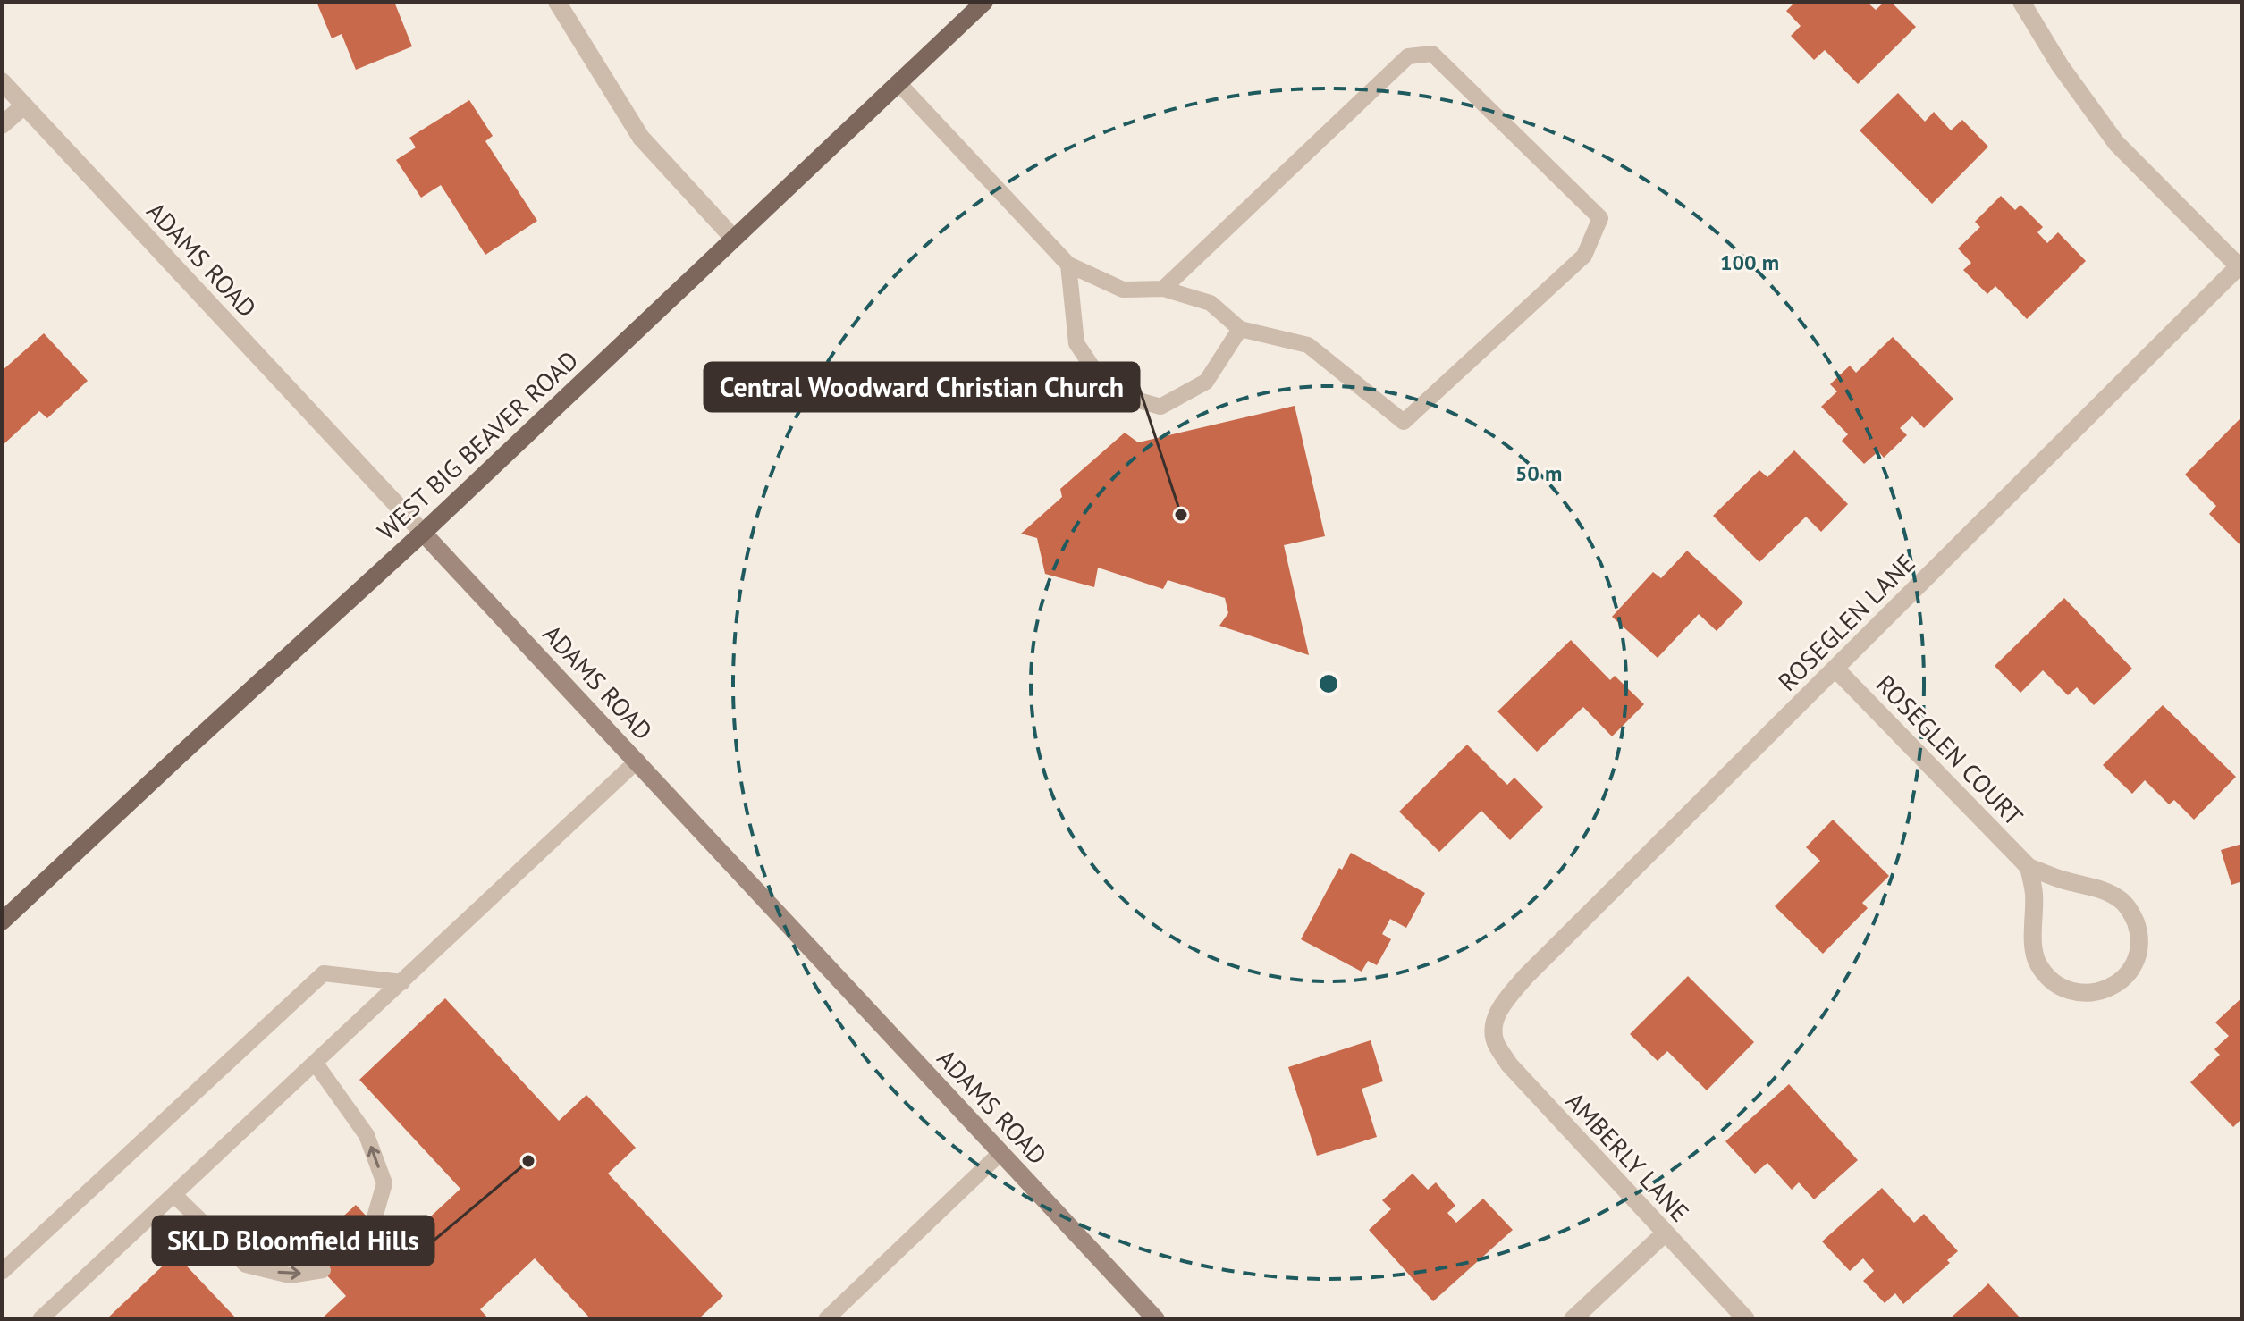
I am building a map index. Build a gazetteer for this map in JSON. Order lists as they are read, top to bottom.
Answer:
{
  "streets": {
    "main road": ["ADAMS ROAD", "WEST BIG BEAVER ROAD"],
    "street": ["ROSEGLEN LANE", "ROSEGLEN COURT", "AMBERLY LANE"]
  },
  "crossings": [
    ["ADAMS ROAD", "WEST BIG BEAVER ROAD"],
    ["ROSEGLEN LANE", "ROSEGLEN COURT"],
    ["ROSEGLEN LANE", "AMBERLY LANE"]
  ],
  "places": ["Central Woodward Christian Church", "SKLD Bloomfield Hills"],
  "rings": ["100 m", "50 m"]
}
